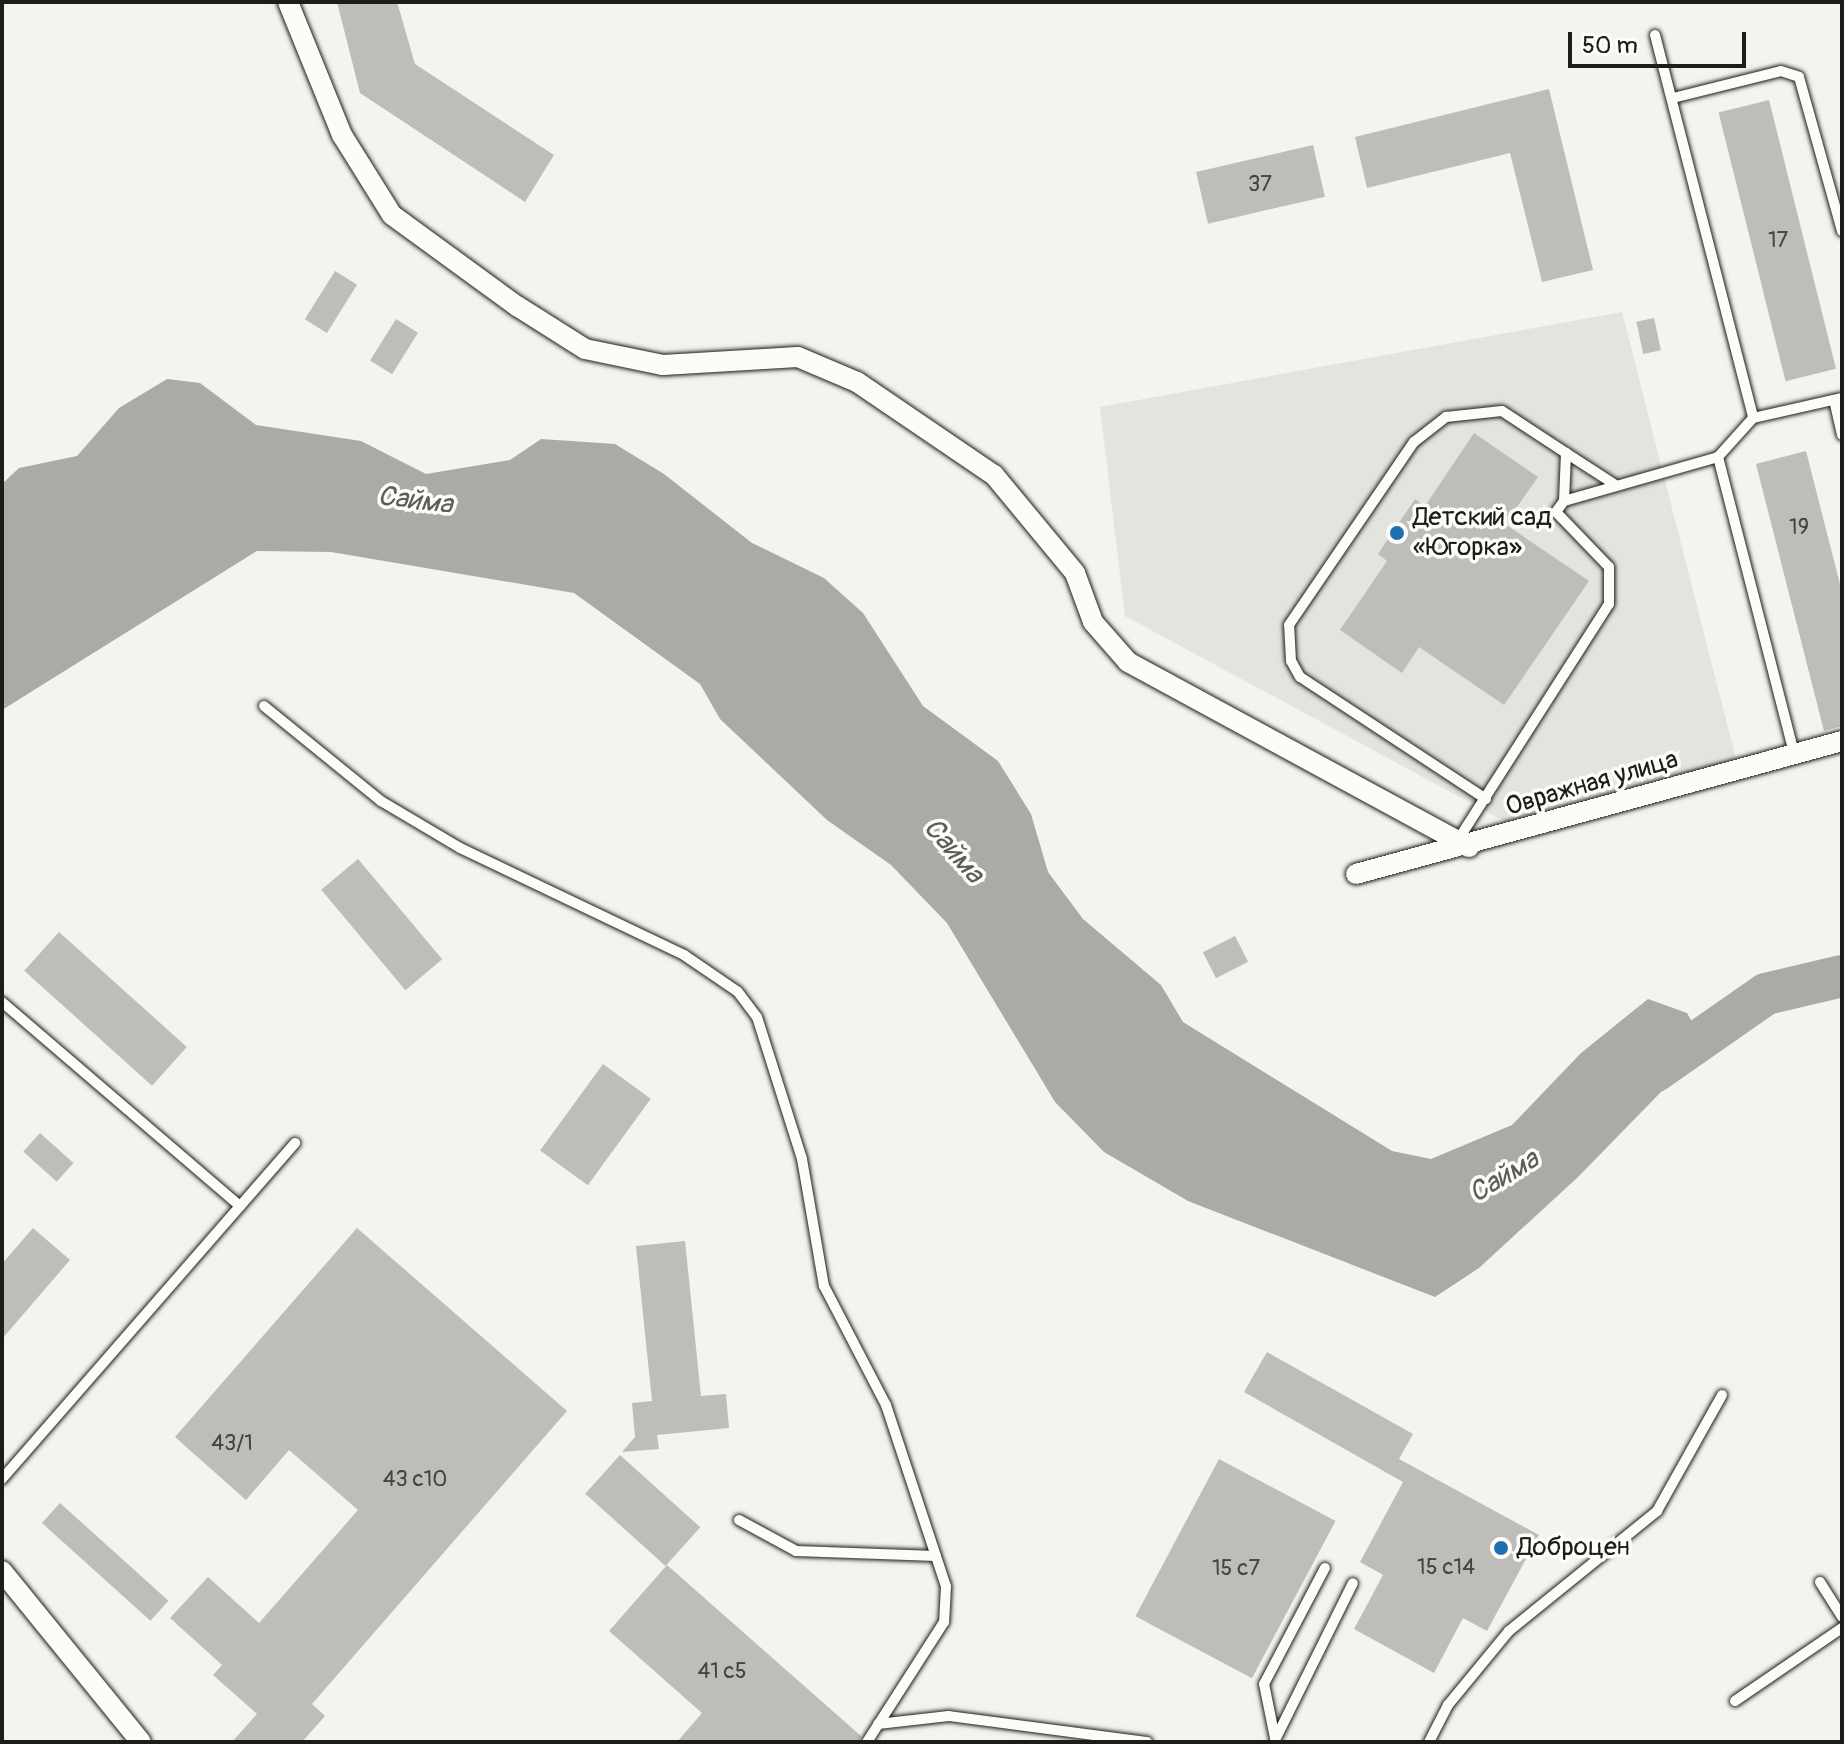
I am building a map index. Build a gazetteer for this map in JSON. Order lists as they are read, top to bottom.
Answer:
{
  "streets": {
    "street": ["Овражная улица"]
  },
  "water": ["Сайма"],
  "places": ["Детский сад «Югорка»", "Доброцен"],
  "house_numbers": [
    "37",
    "17",
    "19",
    "43/1",
    "43 с10",
    "15 с14",
    "15 с7",
    "41 с5"
  ],
  "scale_bar": "50 m"
}
